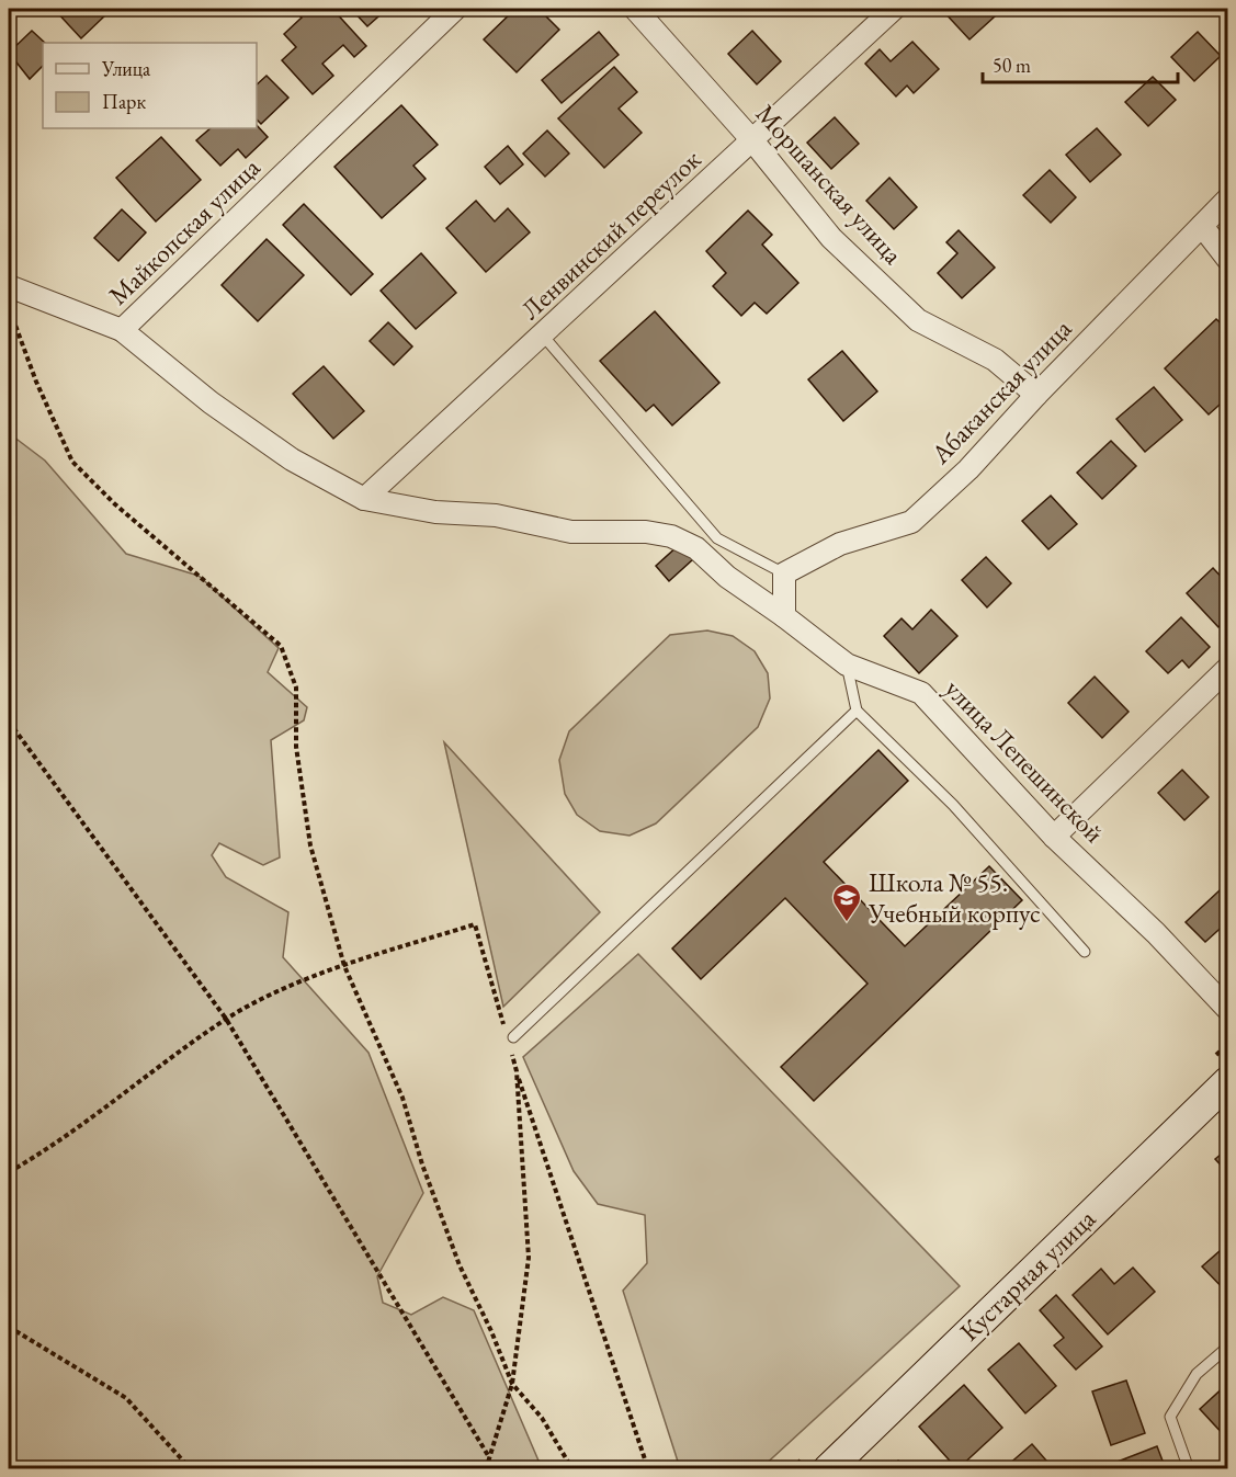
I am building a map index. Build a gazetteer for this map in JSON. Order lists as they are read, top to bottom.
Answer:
{
  "streets": {
    "street": [
      "Моршанская улица",
      "Майкопская улица",
      "Ленвинский переулок",
      "Абаканская улица",
      "улица Лепешинской",
      "Кустарная улица"
    ]
  },
  "crossings": [
    ["Моршанская улица", "Ленвинский переулок"],
    ["Моршанская улица", "Абаканская улица"],
    ["Майкопская улица", "улица Лепешинской"],
    ["Ленвинский переулок", "улица Лепешинской"]
  ],
  "places": {
    "school or university": ["Школа № 55. Учебный корпус"]
  },
  "legend": ["Улица", "Парк"],
  "scale_bar": "50 m"
}
